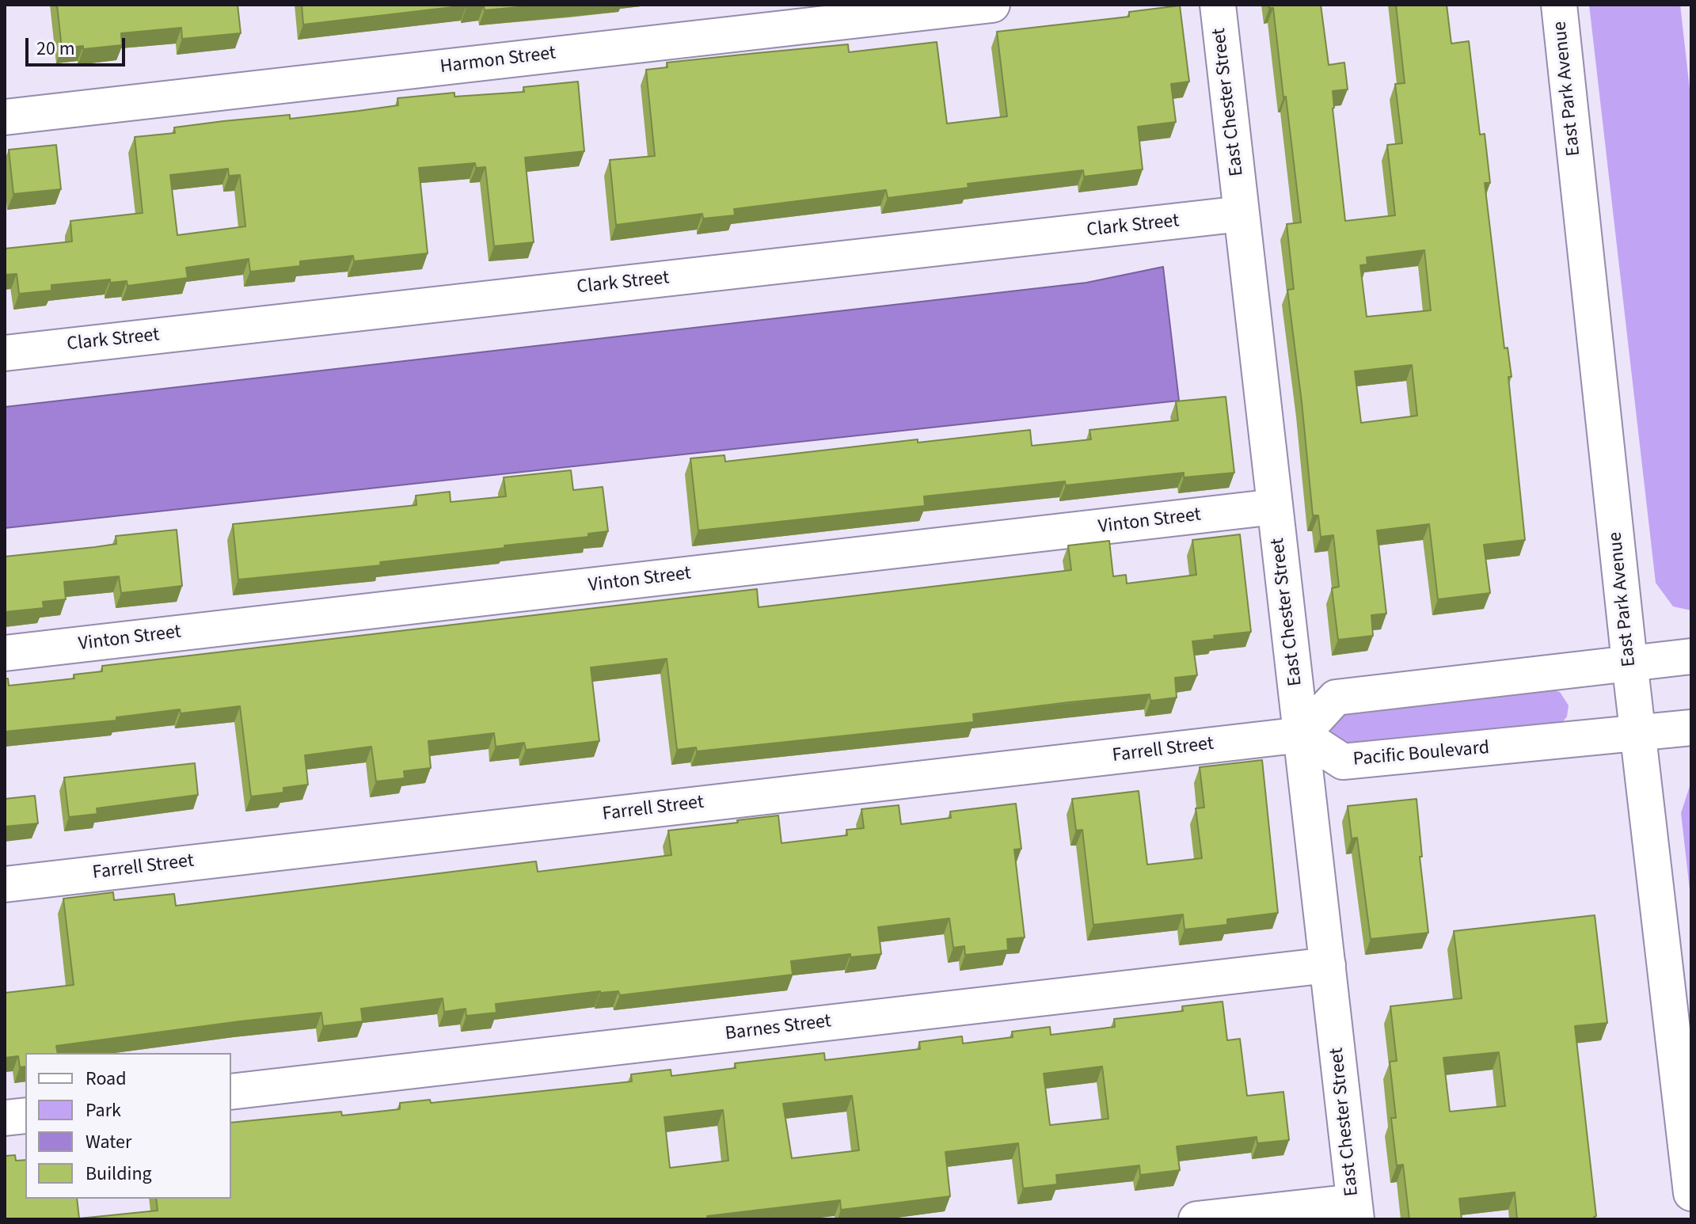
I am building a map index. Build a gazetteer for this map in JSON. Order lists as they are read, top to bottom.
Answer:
{
  "streets": {
    "main road": [
      "Harmon Street",
      "East Park Avenue",
      "East Chester Street",
      "Clark Street",
      "Vinton Street",
      "Farrell Street",
      "Pacific Boulevard",
      "Barnes Street"
    ]
  },
  "crossings": [
    ["East Park Avenue", "Pacific Boulevard"],
    ["East Chester Street", "Clark Street"],
    ["East Chester Street", "Vinton Street"],
    ["East Chester Street", "Farrell Street"],
    ["East Chester Street", "Pacific Boulevard"],
    ["East Chester Street", "Barnes Street"],
    ["Farrell Street", "Pacific Boulevard"]
  ],
  "legend": [
    "Road",
    "Park",
    "Water",
    "Building"
  ],
  "scale_bar": "20 m"
}
